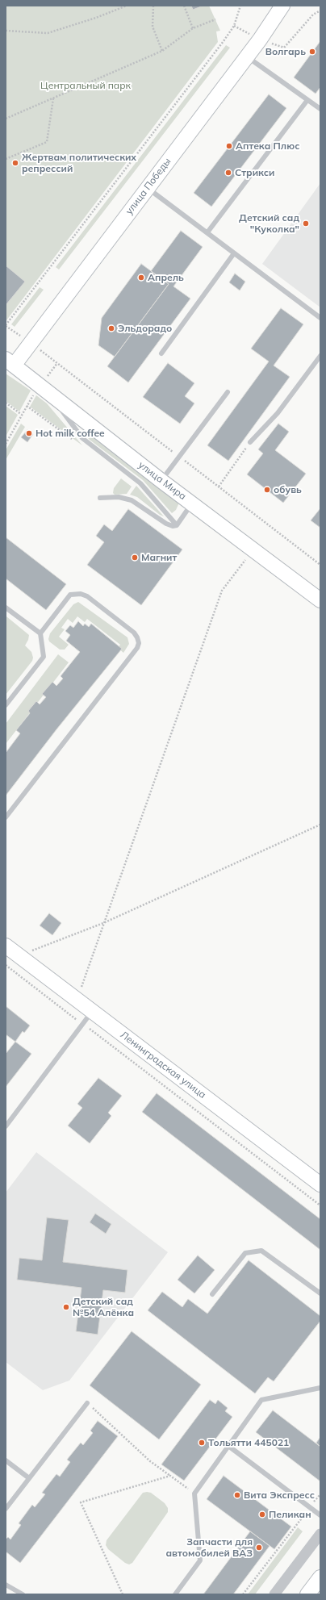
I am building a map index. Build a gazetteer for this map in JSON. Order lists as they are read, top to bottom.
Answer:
{
  "streets": {
    "main road": ["улица Победы", "улица Мира", "Ленинградская улица"]
  },
  "crossings": [
    ["улица Победы", "улица Мира"]
  ],
  "parks": ["Центральный парк"],
  "places": [
    "Волгарь",
    "Аптека Плюс",
    "Жертвам политических репрессий",
    "Стрикси",
    "Детский сад \"Куколка\"",
    "Апрель",
    "Эльдорадо",
    "Hot milk coffee",
    "обувь",
    "Магнит",
    "Детский сад №54 Алёнка",
    "Тольятти 445021",
    "Вита Экспресс",
    "Пеликан",
    "Запчасти для автомобилей ВАЗ"
  ]
}
